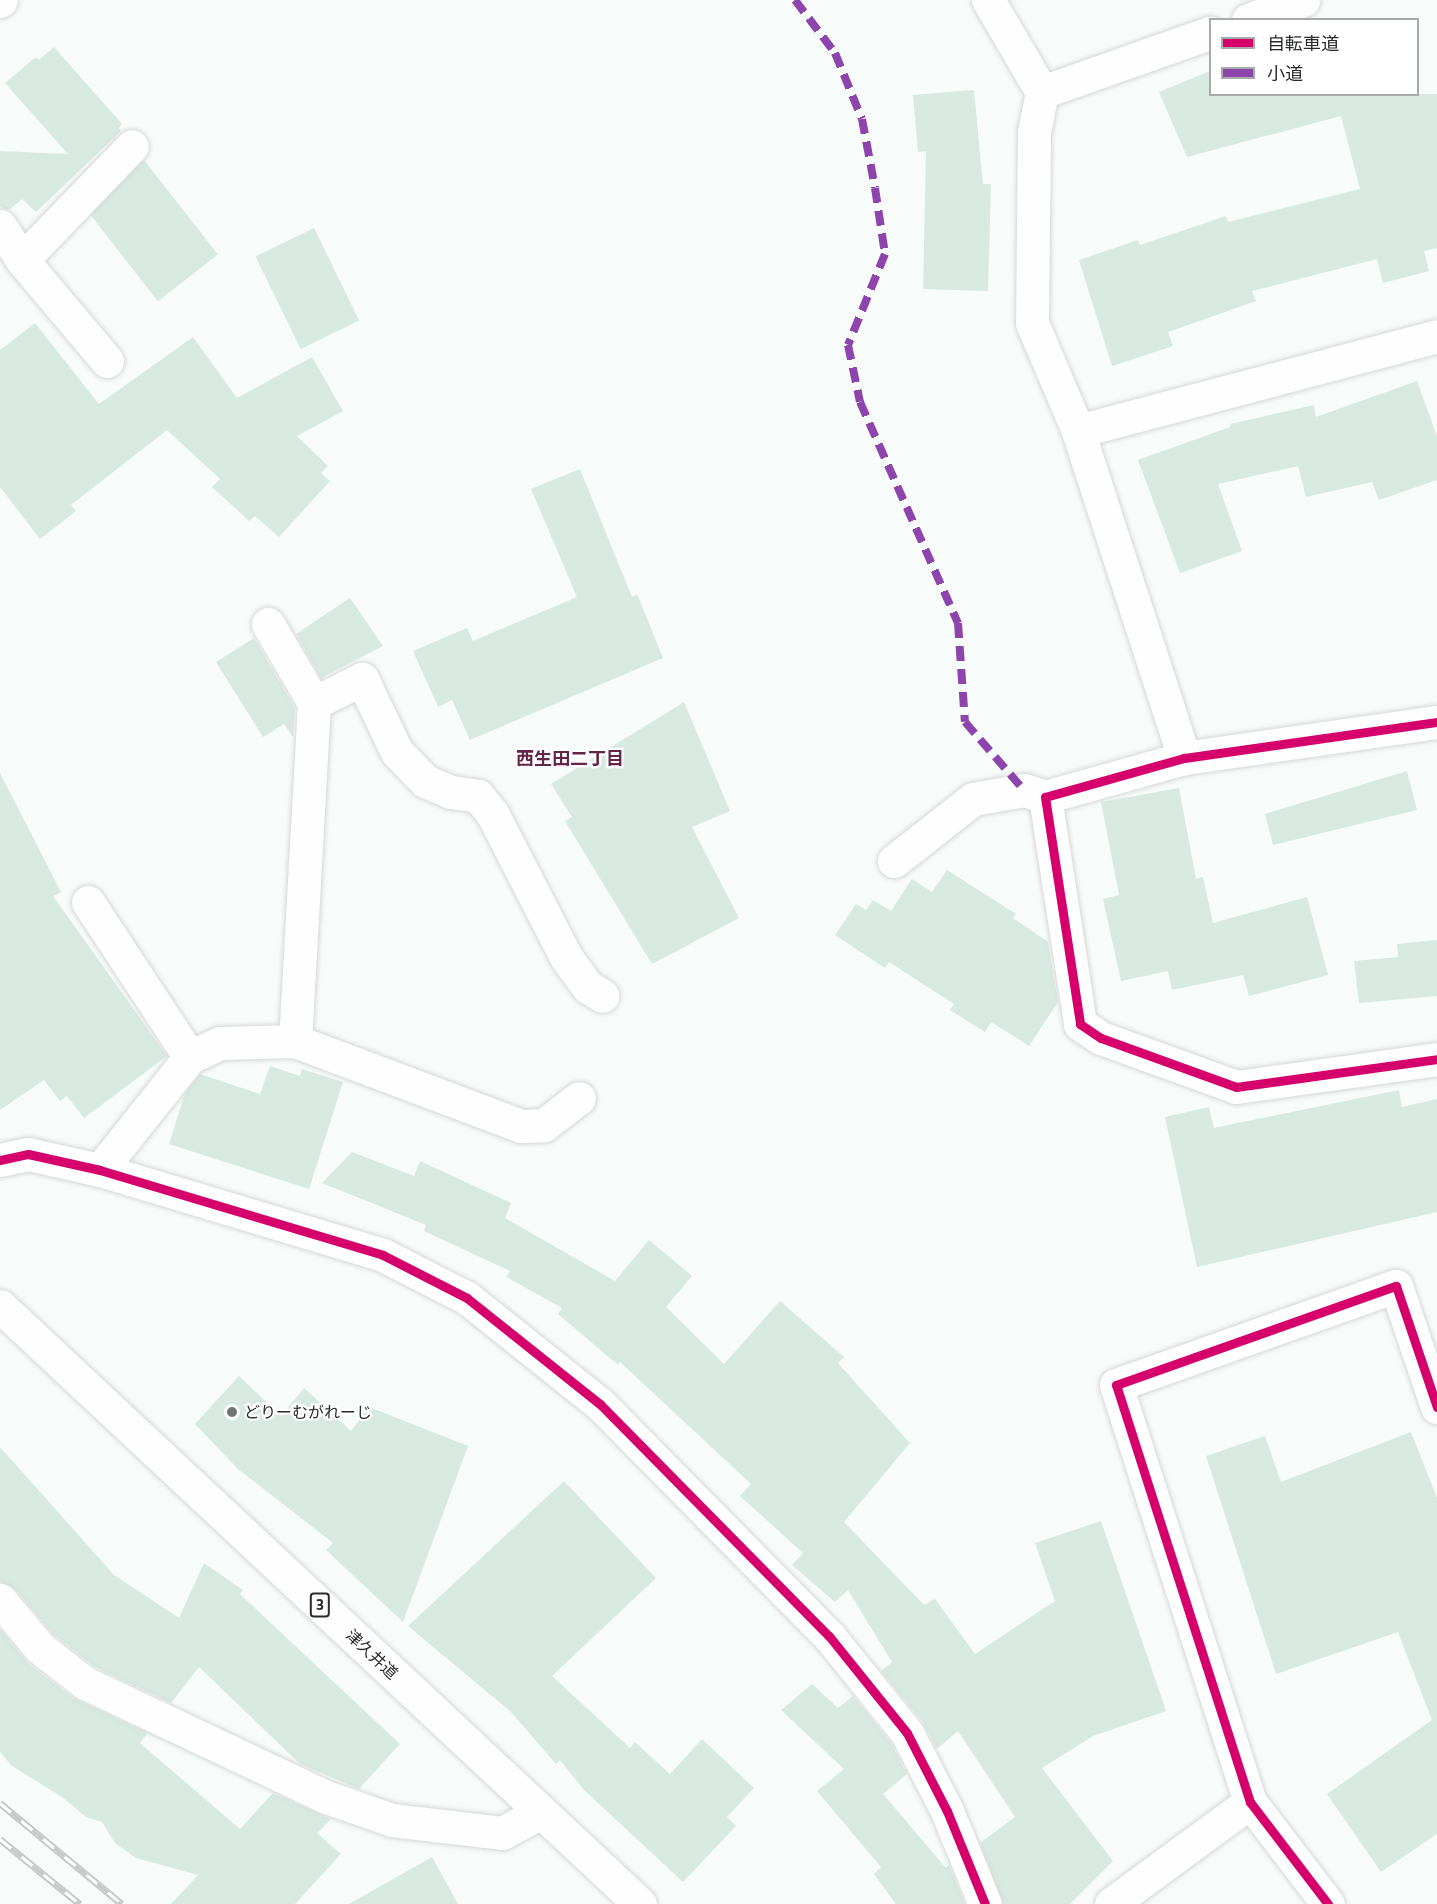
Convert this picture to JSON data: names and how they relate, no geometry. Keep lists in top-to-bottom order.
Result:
{
  "streets": {
    "street": ["3", "津久井道"]
  },
  "districts": ["西生田二丁目"],
  "places": ["どりーむがれーじ"],
  "legend": ["自転車道", "小道"]
}
